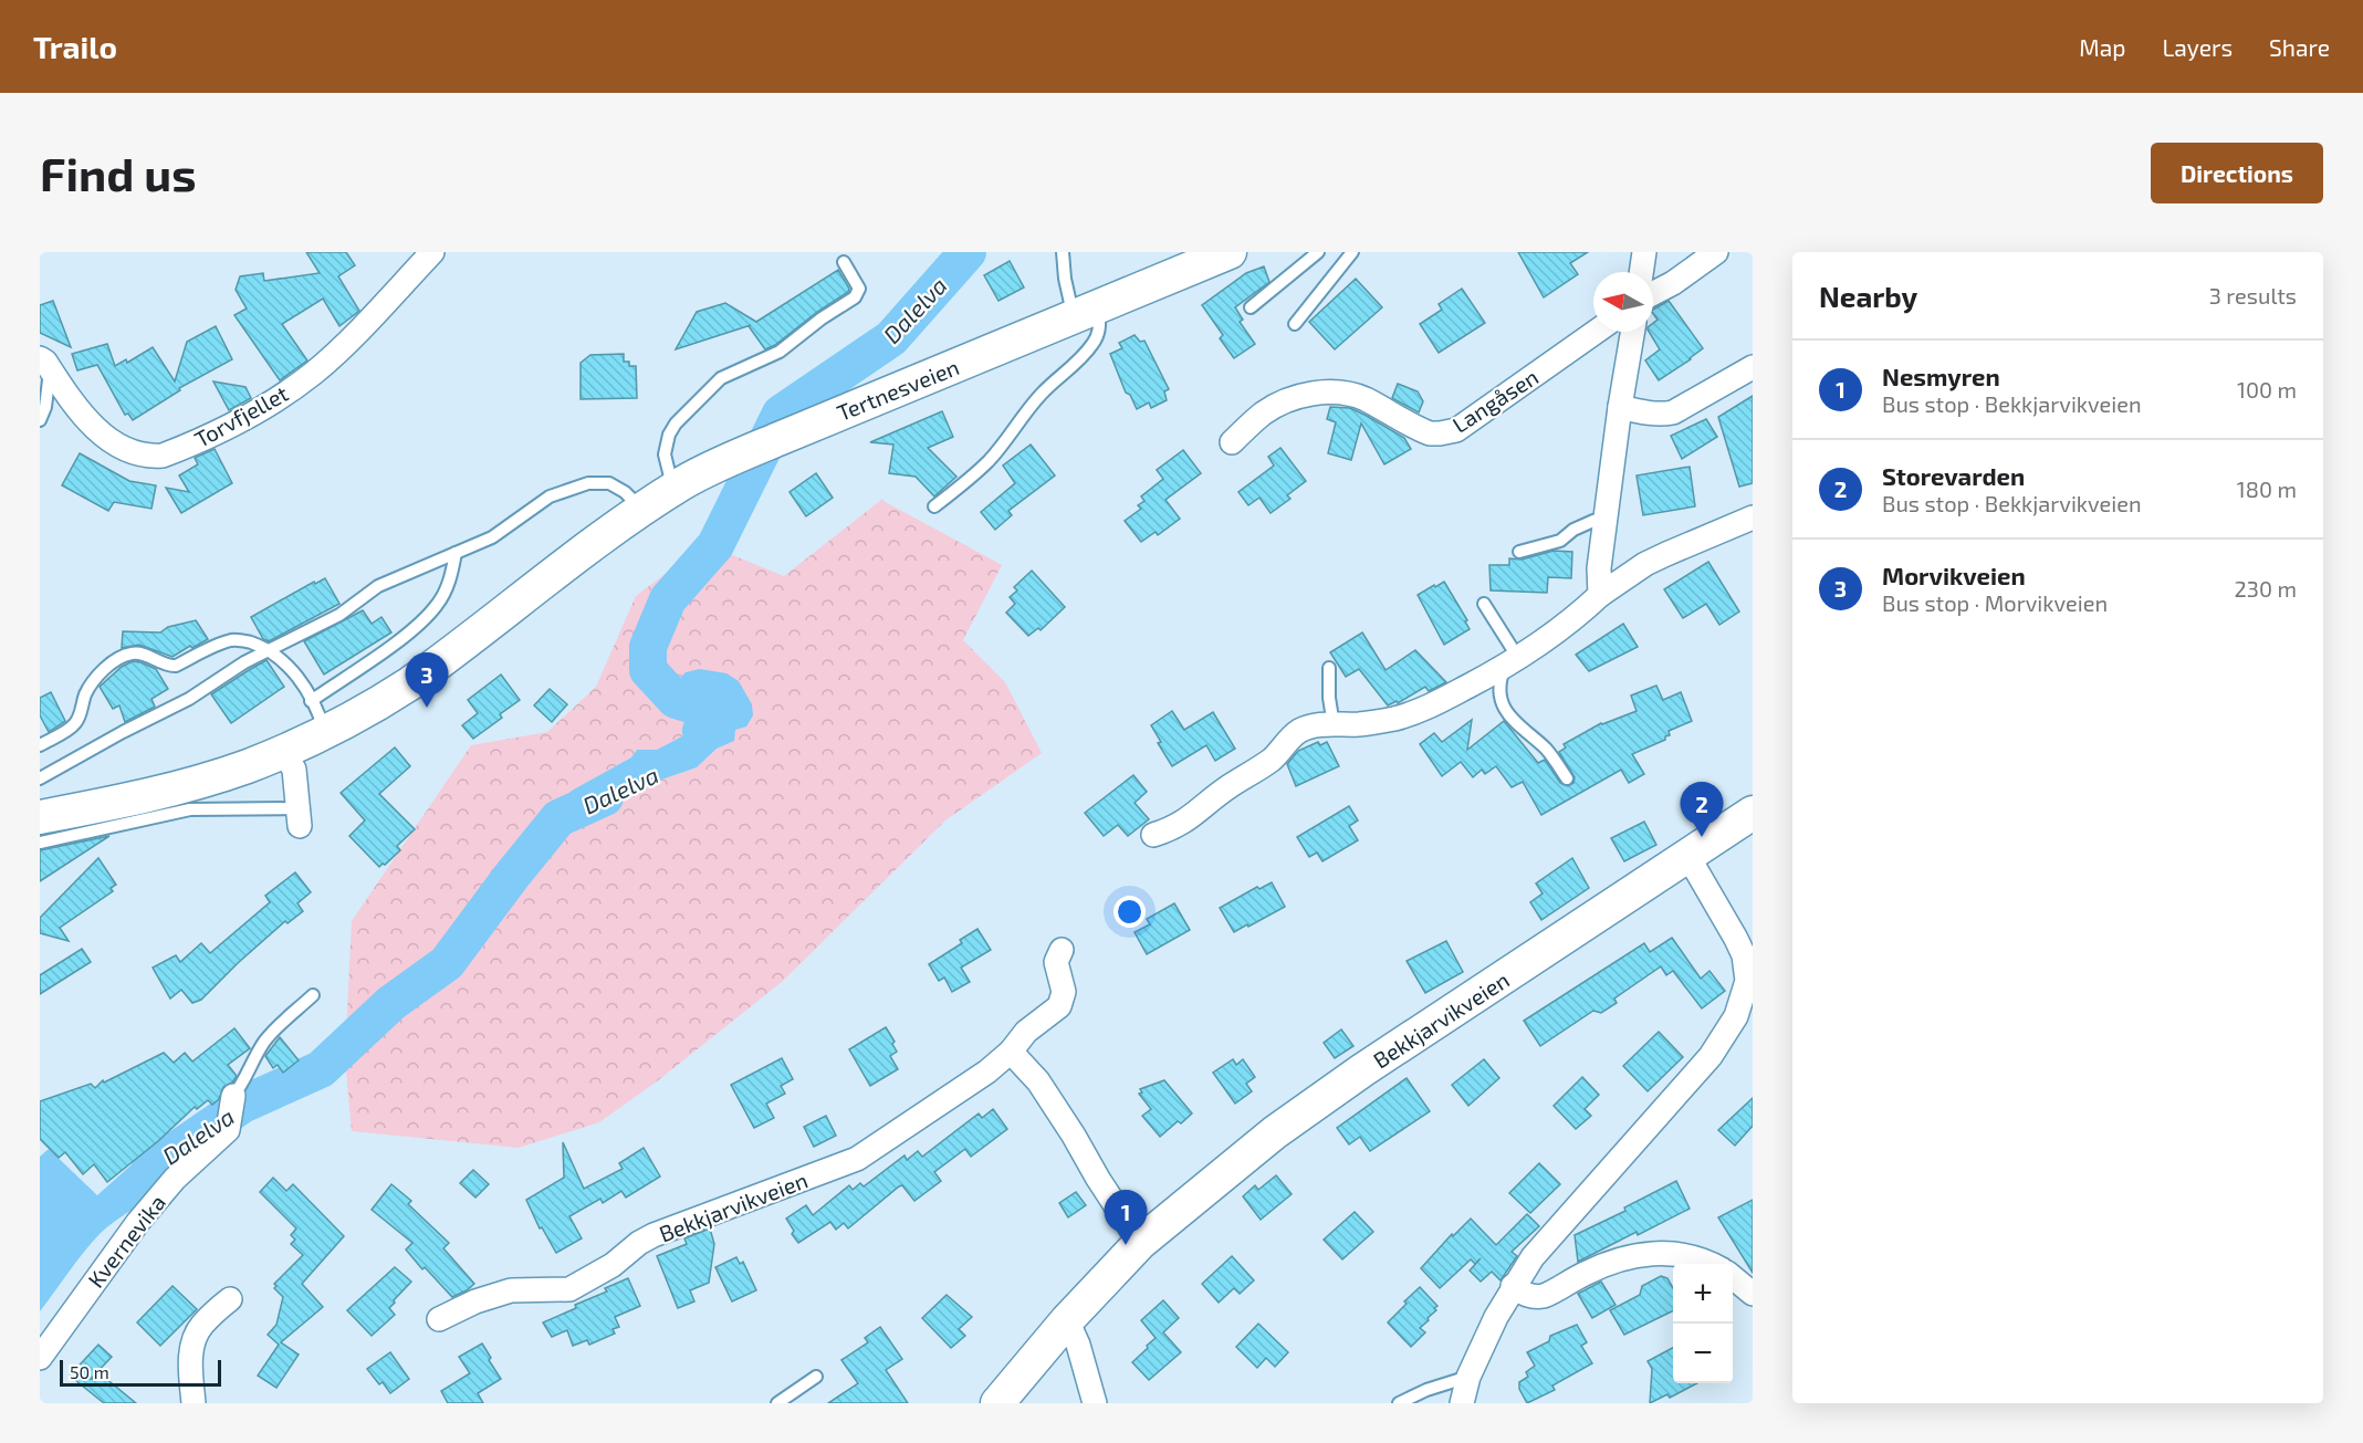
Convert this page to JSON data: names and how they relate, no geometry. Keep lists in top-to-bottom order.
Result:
{
  "streets": {
    "main road": ["Tertnesveien", "Bekkjarvikveien"],
    "street": ["Langåsen", "Torvfjellet", "Kvernevika"]
  },
  "water": ["Dalelva"],
  "scale_bar": "50 m",
  "north": "left",
  "page": {
    "header": "Trailo",
    "nav": ["Map", "Layers", "Share"],
    "buttons": "Directions",
    "title": "Find us",
    "heading": ["Nearby", "3 results"],
    "list": [
      {
        "mark": "1",
        "name": "Nesmyren",
        "note": "Bus stop · Bekkjarvikveien",
        "value": "100 m"
      },
      {
        "mark": "2",
        "name": "Storevarden",
        "note": "Bus stop · Bekkjarvikveien",
        "value": "180 m"
      },
      {
        "mark": "3",
        "name": "Morvikveien",
        "note": "Bus stop · Morvikveien",
        "value": "230 m"
      }
    ],
    "pins": ["3", "2", "1"],
    "map_buttons": ["+", "−"],
    "scale": "50 m"
  }
}
